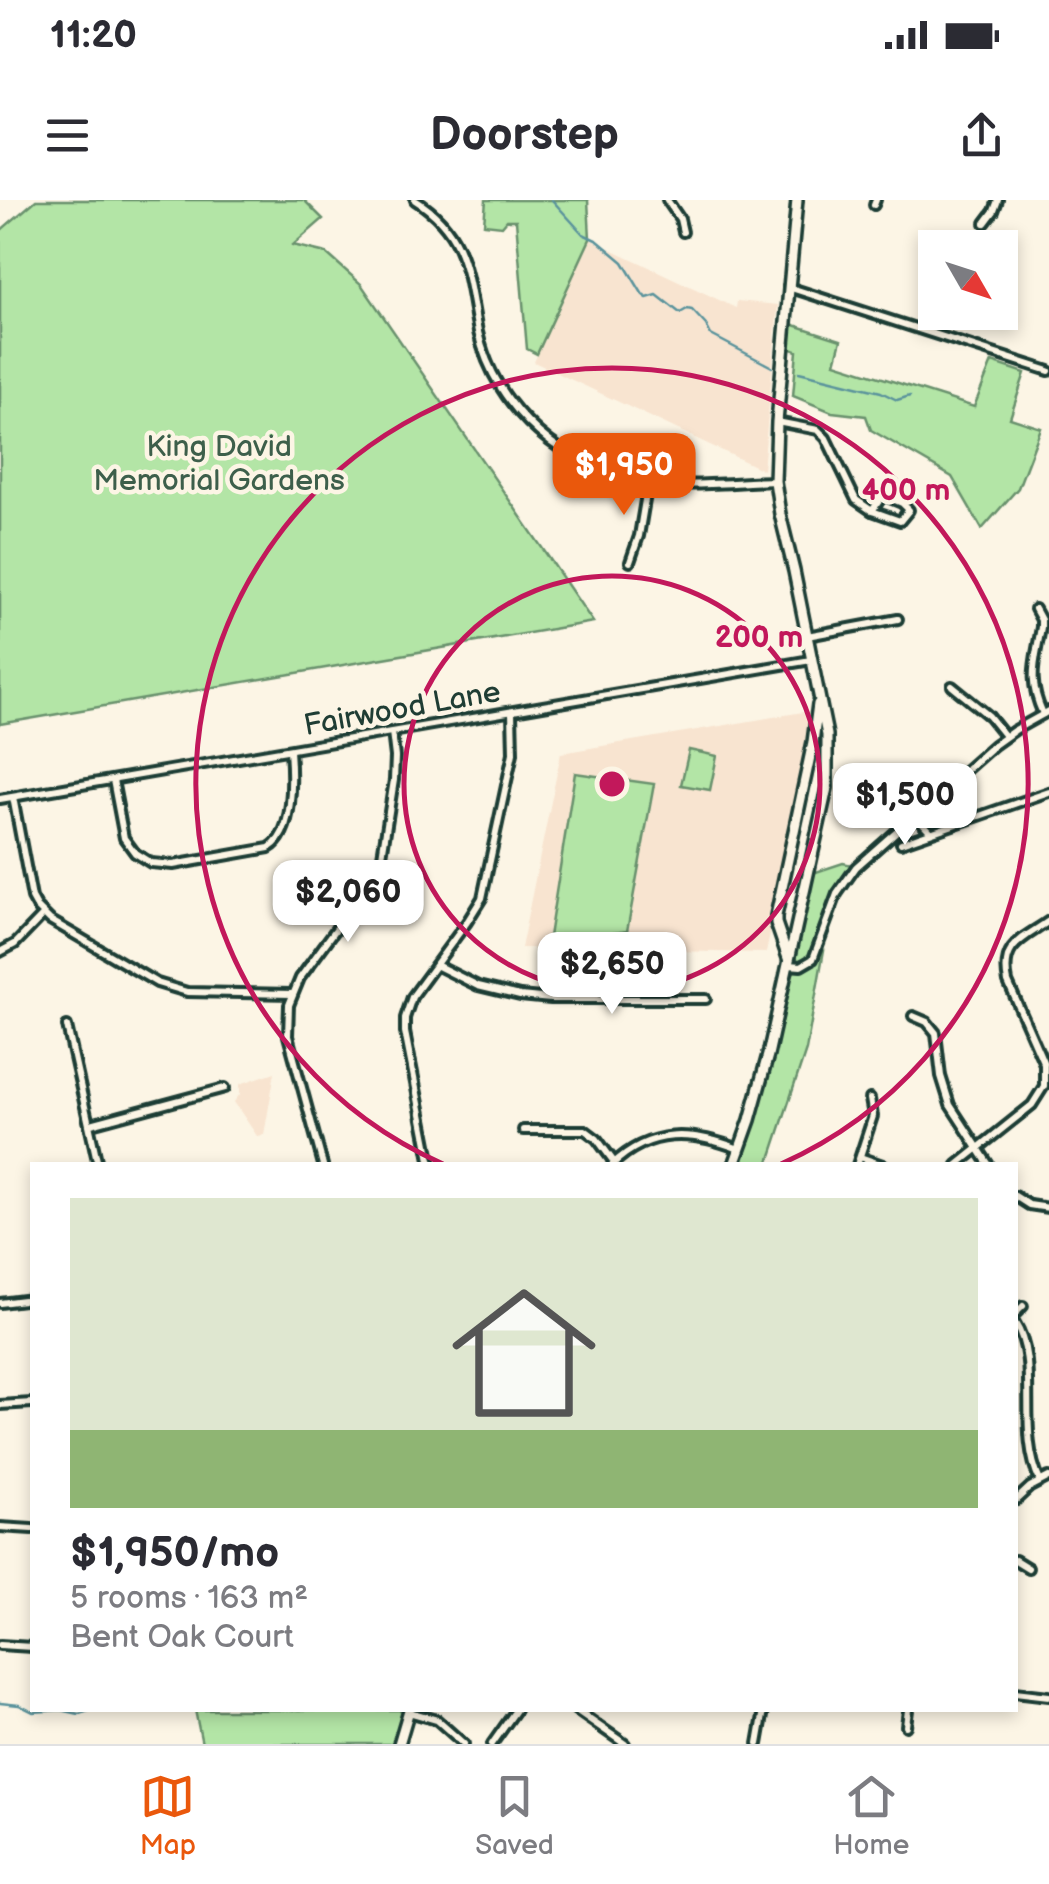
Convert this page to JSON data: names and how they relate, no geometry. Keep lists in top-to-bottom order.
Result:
{
  "streets": {
    "street": ["Fairwood Lane"]
  },
  "parks": ["King David Memorial Gardens"],
  "north": "bottom right",
  "page": {
    "status": "11:20",
    "header": "Doorstep",
    "price": [
      "$1,950",
      "$1,500",
      "$2,060",
      "$2,650"
    ],
    "list": [
      {
        "name": "$1,950/mo",
        "note": "5 rooms · 163 m² · Bent Oak Court"
      }
    ],
    "tabs": ["Map", "Saved", "Home"]
  },
  "rings": ["400 m", "200 m"]
}
